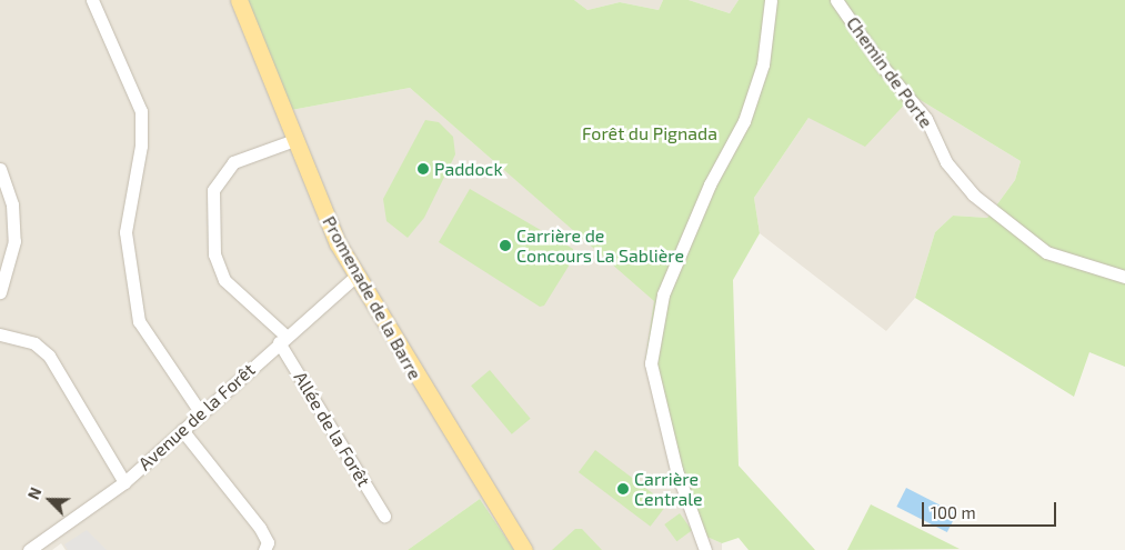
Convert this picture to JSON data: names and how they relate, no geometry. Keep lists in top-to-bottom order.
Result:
{
  "streets": {
    "main road": ["Promenade de la Barre"],
    "street": ["Chemin de Porte", "Avenue de la Forêt", "Allée de la Forêt"]
  },
  "crossings": [
    ["Promenade de la Barre", "Avenue de la Forêt"],
    ["Promenade de la Barre", "Allée de la Forêt"],
    ["Avenue de la Forêt", "Allée de la Forêt"]
  ],
  "parks": ["Forêt du Pignada"],
  "places": ["Paddock", "Carrière de Concours La Sablière", "Carrière Centrale"],
  "scale_bar": "100 m",
  "north": "top left"
}
